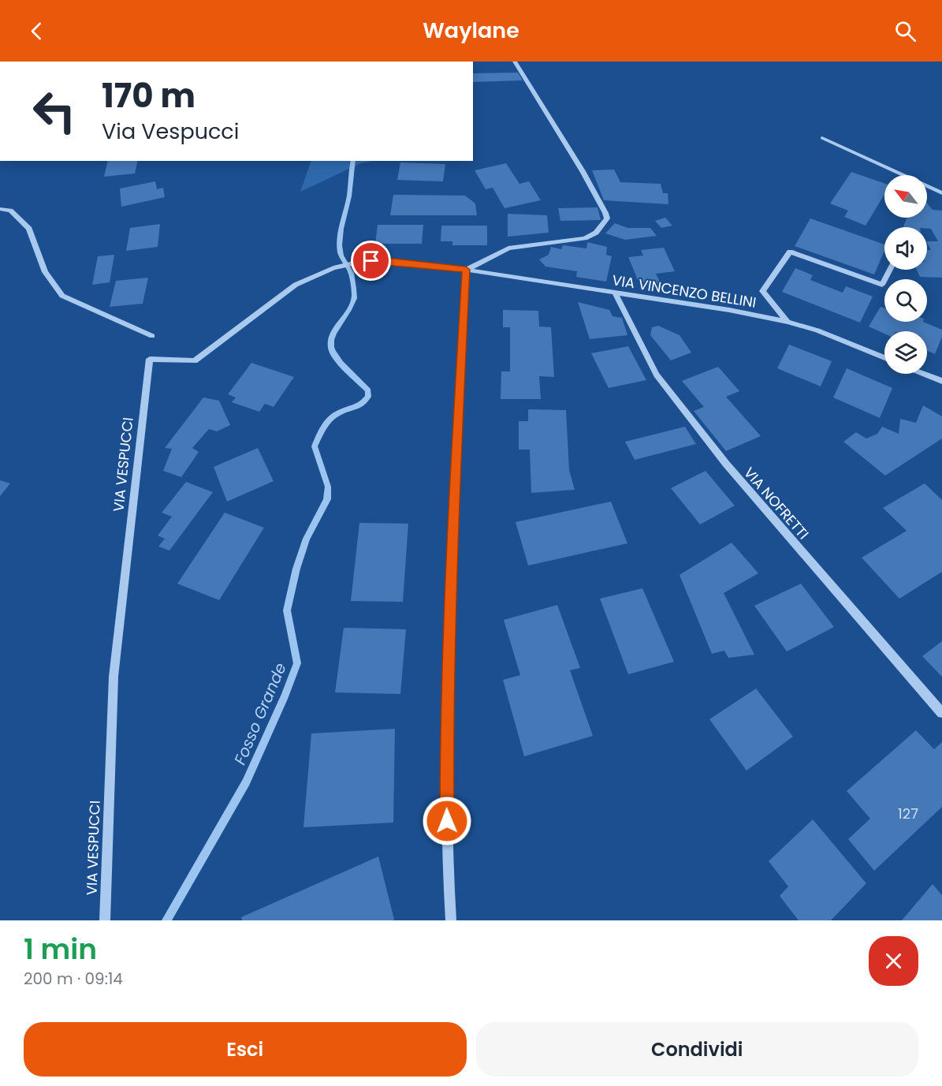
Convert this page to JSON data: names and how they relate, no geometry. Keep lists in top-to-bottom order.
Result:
{
  "streets": {
    "street": ["VIA VINCENZO BELLINI", "VIA VESPUCCI", "VIA NOFRETTI"]
  },
  "crossings": [
    ["VIA VINCENZO BELLINI", "VIA VESPUCCI"],
    ["VIA VINCENZO BELLINI", "VIA NOFRETTI"]
  ],
  "water": ["Fosso Grande"],
  "house_numbers": ["127"],
  "north": "top left",
  "page": {
    "header": "Waylane",
    "turn": ["170 m", "Via Vespucci"],
    "heading": ["1 min", "200 m · 09:14"],
    "buttons": ["Esci", "Condividi"]
  }
}
